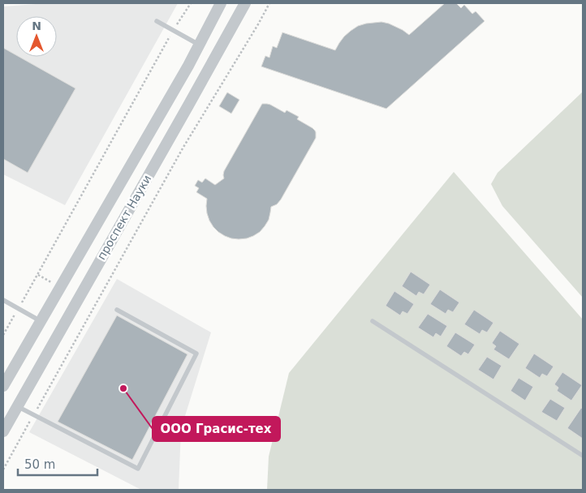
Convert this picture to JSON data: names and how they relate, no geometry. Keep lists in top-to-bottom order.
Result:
{
  "streets": {
    "street": ["проспект Науки"]
  },
  "places": ["ООО Грасис-тех"],
  "scale_bar": "50 m",
  "north": "top"
}
